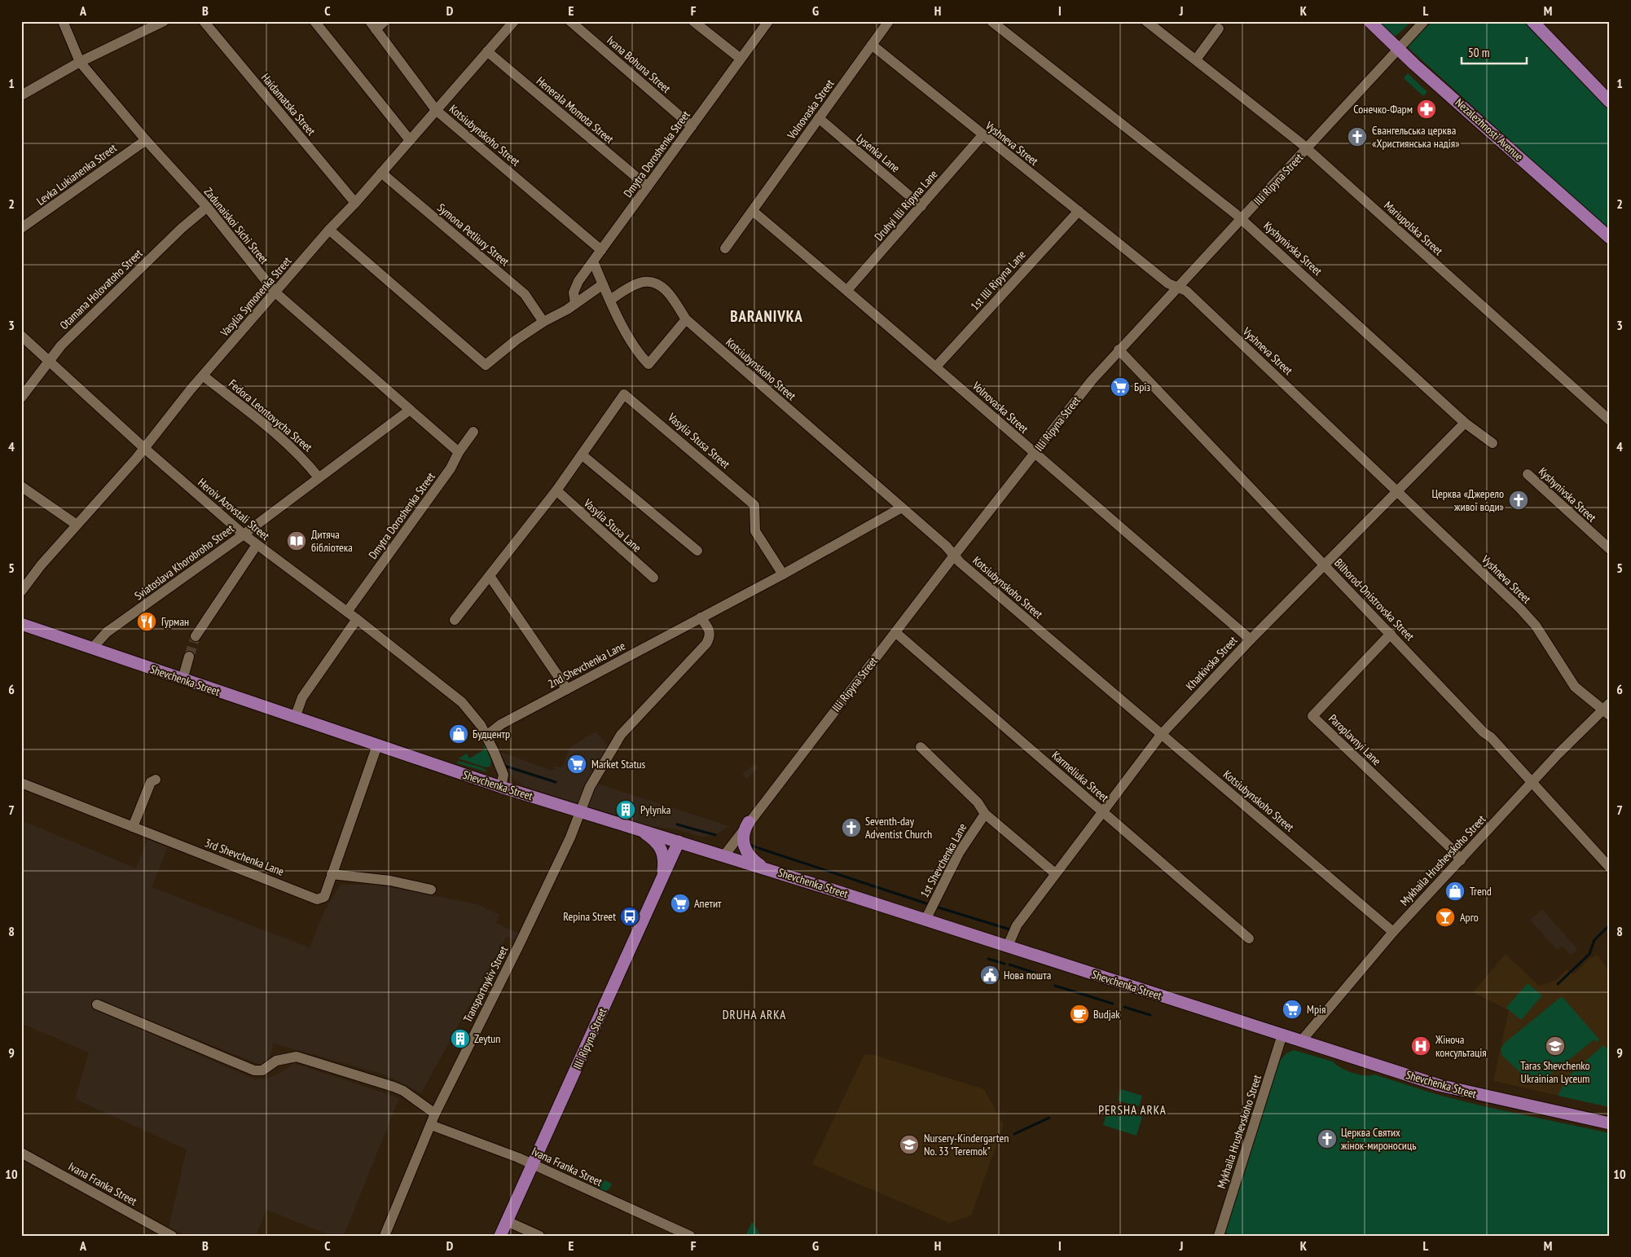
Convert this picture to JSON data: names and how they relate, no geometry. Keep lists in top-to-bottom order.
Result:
{
  "streets": {
    "main road": ["Nezalezhnosti Avenue", "Illi Ripyna Street", "Shevchenka Street"],
    "street": [
      "Ivana Bohuna Street",
      "Haidamatska Street",
      "Volnovaska Street",
      "Henerala Momota Street",
      "Kotsiubynskoho Street",
      "Vyshneva Street",
      "Lysenka Lane",
      "Dmytra Doroshenka Street",
      "Levka Lukianenka Street",
      "Druhyi Illi Ripyna Lane",
      "Zadunaiskoi Sichi Street",
      "Mariupolska Street",
      "Symona Petliury Street",
      "Kyshynivska Street",
      "1st Illi Ripyna Lane",
      "Otamana Holovatoho Street",
      "Vasylia Symonenka Street",
      "Fedora Leontovycha Street",
      "Vasylia Stusa Street",
      "Heroiv Azovstali Street",
      "Vasylia Stusa Lane",
      "Sviatoslava Khorobroho Street",
      "Bilhorod-Dnistrovska Street",
      "Kharkivska Street",
      "2nd Shevchenka Lane",
      "Paroplavnyi Lane",
      "Karmeliuka Street",
      "3rd Shevchenka Lane",
      "1st Shevchenka Lane",
      "Mykhaila Hrushevskoho Street",
      "Transportnykiv Street",
      "Ivana Franka Street"
    ]
  },
  "crossings": [
    ["Ivana Bohuna Street", "Dmytra Doroshenka Street"],
    ["Haidamatska Street", "Vasylia Symonenka Street"],
    ["Volnovaska Street", "Vyshneva Street"],
    ["Volnovaska Street", "Lysenka Lane"],
    ["Volnovaska Street", "Illi Ripyna Street"],
    ["Volnovaska Street", "Druhyi Illi Ripyna Lane"],
    ["Volnovaska Street", "1st Illi Ripyna Lane"],
    ["Volnovaska Street", "Kharkivska Street"],
    ["Henerala Momota Street", "Dmytra Doroshenka Street"],
    ["Henerala Momota Street", "Vasylia Symonenka Street"],
    ["Nezalezhnosti Avenue", "Illi Ripyna Street"],
    ["Kotsiubynskoho Street", "Dmytra Doroshenka Street"],
    ["Kotsiubynskoho Street", "Illi Ripyna Street"],
    ["Kotsiubynskoho Street", "Vasylia Symonenka Street"],
    ["Kotsiubynskoho Street", "Kharkivska Street"],
    ["Kotsiubynskoho Street", "2nd Shevchenka Lane"],
    ["Kotsiubynskoho Street", "Mykhaila Hrushevskoho Street"],
    ["Vyshneva Street", "Illi Ripyna Street"],
    ["Vyshneva Street", "Druhyi Illi Ripyna Lane"],
    ["Vyshneva Street", "1st Illi Ripyna Lane"],
    ["Vyshneva Street", "Kharkivska Street"],
    ["Vyshneva Street", "Mykhaila Hrushevskoho Street"],
    ["Lysenka Lane", "Druhyi Illi Ripyna Lane"],
    ["Dmytra Doroshenka Street", "Zadunaiskoi Sichi Street"],
    ["Dmytra Doroshenka Street", "Heroiv Azovstali Street"],
    ["Levka Lukianenka Street", "Zadunaiskoi Sichi Street"],
    ["Illi Ripyna Street", "Mariupolska Street"],
    ["Illi Ripyna Street", "Kyshynivska Street"],
    ["Illi Ripyna Street", "Bilhorod-Dnistrovska Street"],
    ["Illi Ripyna Street", "Shevchenka Street"],
    ["Illi Ripyna Street", "Karmeliuka Street"],
    ["Illi Ripyna Street", "Ivana Franka Street"],
    ["Zadunaiskoi Sichi Street", "Otamana Holovatoho Street"],
    ["Zadunaiskoi Sichi Street", "Vasylia Symonenka Street"],
    ["Zadunaiskoi Sichi Street", "Sviatoslava Khorobroho Street"],
    ["Symona Petliury Street", "Vasylia Symonenka Street"],
    ["Kyshynivska Street", "Kharkivska Street"],
    ["Otamana Holovatoho Street", "Heroiv Azovstali Street"],
    ["Vasylia Symonenka Street", "Fedora Leontovycha Street"],
    ["Vasylia Symonenka Street", "Heroiv Azovstali Street"],
    ["Fedora Leontovycha Street", "Sviatoslava Khorobroho Street"],
    ["Vasylia Stusa Street", "Vasylia Stusa Lane"],
    ["Vasylia Stusa Street", "2nd Shevchenka Lane"],
    ["Heroiv Azovstali Street", "Sviatoslava Khorobroho Street"],
    ["Heroiv Azovstali Street", "2nd Shevchenka Lane"],
    ["Heroiv Azovstali Street", "Shevchenka Street"],
    ["Sviatoslava Khorobroho Street", "Shevchenka Street"],
    ["Bilhorod-Dnistrovska Street", "Kharkivska Street"],
    ["Bilhorod-Dnistrovska Street", "Paroplavnyi Lane"],
    ["Bilhorod-Dnistrovska Street", "Mykhaila Hrushevskoho Street"],
    ["Kharkivska Street", "Shevchenka Street"],
    ["Kharkivska Street", "Karmeliuka Street"],
    ["Shevchenka Street", "3rd Shevchenka Lane"],
    ["Shevchenka Street", "1st Shevchenka Lane"],
    ["Shevchenka Street", "Mykhaila Hrushevskoho Street"],
    ["Shevchenka Street", "Transportnykiv Street"],
    ["Paroplavnyi Lane", "Mykhaila Hrushevskoho Street"],
    ["Transportnykiv Street", "Ivana Franka Street"]
  ],
  "districts": ["BARANIVKA", "DRUHA ARKA", "PERSHA ARKA"],
  "places": {
    "pharmacy": ["Сонечко-Фарм"],
    "church": [
      "Євангельська церква «Християнська надія»",
      "Церква «Джерело живої води»",
      "Seventh-day Adventist Church",
      "Церква Святих жінок-мироносиць"
    ],
    "supermarket": [
      "Бріз",
      "Market Status",
      "Апетит",
      "Мрія"
    ],
    "library": ["Дитяча бібліотека"],
    "restaurant": ["Гурман"],
    "shop": ["Будцентр", "Trend"],
    "building": ["Pylynka", "Zeytun"],
    "bus stop": ["Repina Street"],
    "bar": ["Арго"],
    "public building": ["Нова пошта"],
    "cafe": ["Budjak"],
    "hospital": ["Жіноча консультація"],
    "school or university": ["Taras Shevchenko Ukrainian Lyceum", "Nursery-Kindergarten No. 33 \"Teremok\""]
  },
  "scale_bar": "50 m",
  "grid": {
    "columns": [
      "A",
      "B",
      "C",
      "D",
      "E",
      "F",
      "G",
      "H",
      "I",
      "J",
      "K",
      "L",
      "M"
    ],
    "rows": [
      "1",
      "2",
      "3",
      "4",
      "5",
      "6",
      "7",
      "8",
      "9",
      "10"
    ]
  }
}
